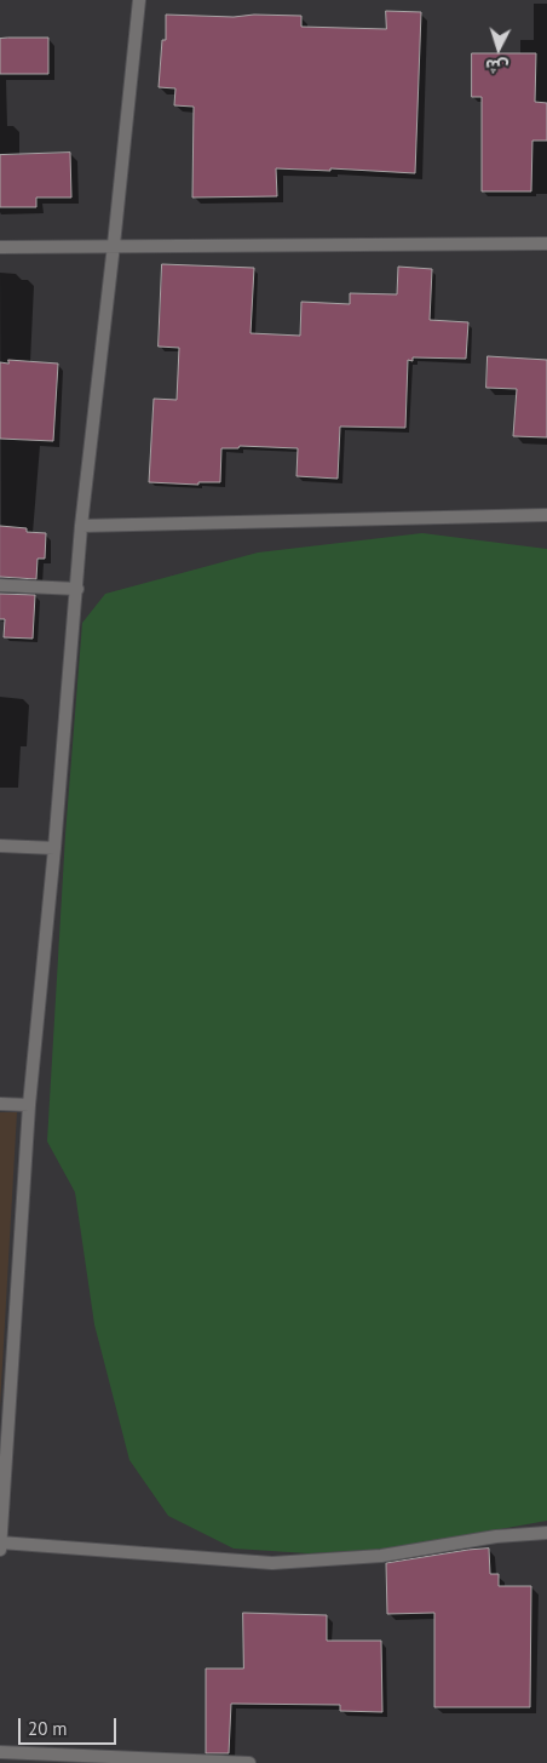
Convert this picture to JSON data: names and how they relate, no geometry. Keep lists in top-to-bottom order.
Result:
{
  "scale_bar": "20 m",
  "north": "bottom"
}
